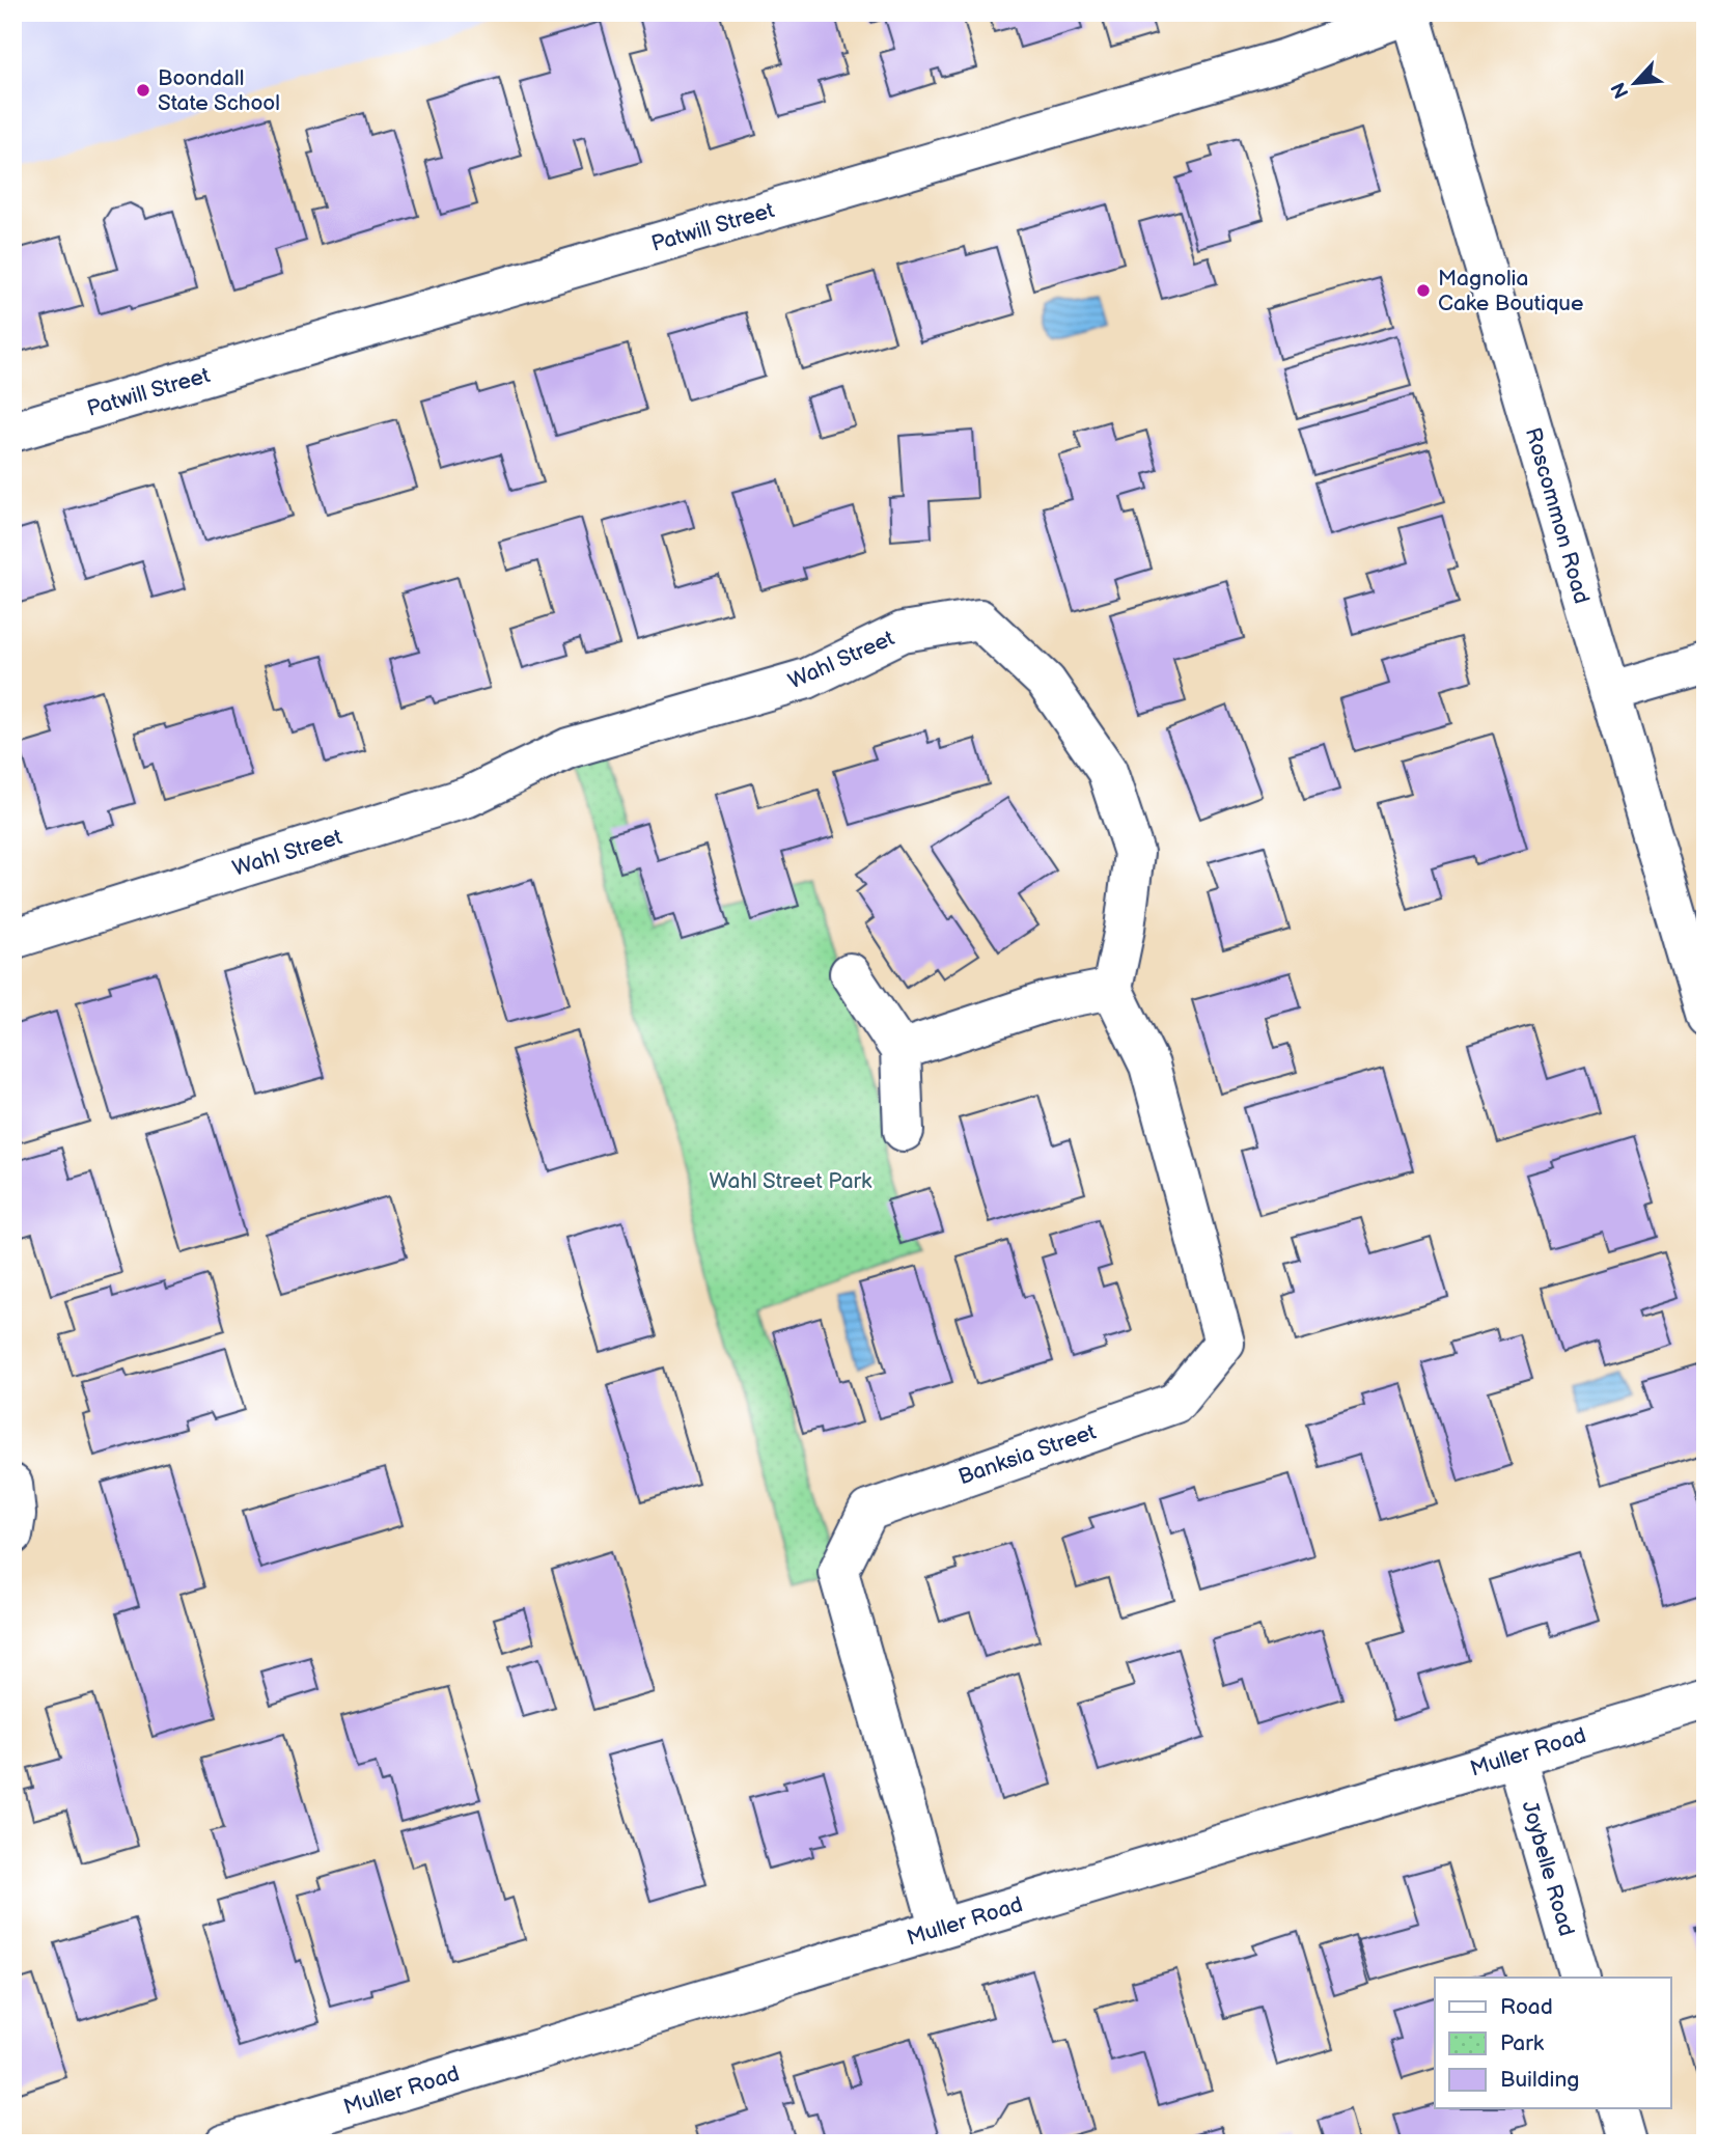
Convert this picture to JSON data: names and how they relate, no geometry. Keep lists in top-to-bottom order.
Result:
{
  "streets": {
    "street": [
      "Patwill Street",
      "Roscommon Road",
      "Wahl Street",
      "Banksia Street",
      "Muller Road",
      "Joybelle Road"
    ]
  },
  "crossings": [
    ["Patwill Street", "Roscommon Road"],
    ["Wahl Street", "Banksia Street"],
    ["Banksia Street", "Muller Road"],
    ["Muller Road", "Joybelle Road"]
  ],
  "parks": ["Wahl Street Park"],
  "places": ["Boondall State School", "Magnolia Cake Boutique"],
  "legend": ["Road", "Park", "Building"],
  "north": "bottom left"
}
